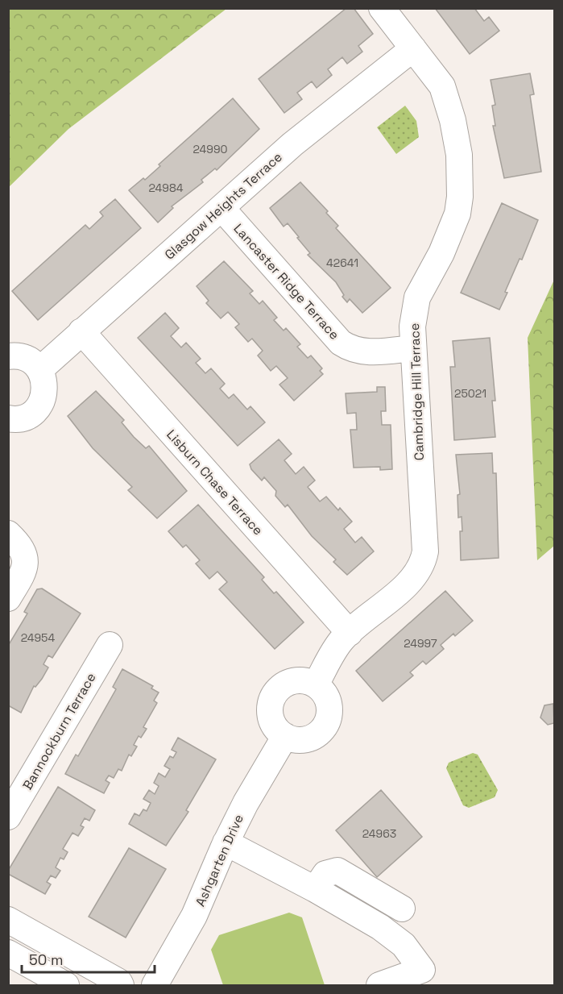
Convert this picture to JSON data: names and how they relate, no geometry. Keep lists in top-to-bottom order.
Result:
{
  "streets": {
    "street": [
      "Glasgow Heights Terrace",
      "Lancaster Ridge Terrace",
      "Cambridge Hill Terrace",
      "Lisburn Chase Terrace",
      "Bannockburn Terrace",
      "Ashgarten Drive"
    ]
  },
  "crossings": [
    ["Glasgow Heights Terrace", "Lancaster Ridge Terrace"],
    ["Glasgow Heights Terrace", "Cambridge Hill Terrace"],
    ["Glasgow Heights Terrace", "Lisburn Chase Terrace"],
    ["Lancaster Ridge Terrace", "Cambridge Hill Terrace"],
    ["Cambridge Hill Terrace", "Lisburn Chase Terrace"],
    ["Cambridge Hill Terrace", "Ashgarten Drive"]
  ],
  "house_numbers": [
    "24990",
    "24984",
    "42641",
    "25021",
    "24954",
    "24997",
    "24963"
  ],
  "scale_bar": "50 m"
}
